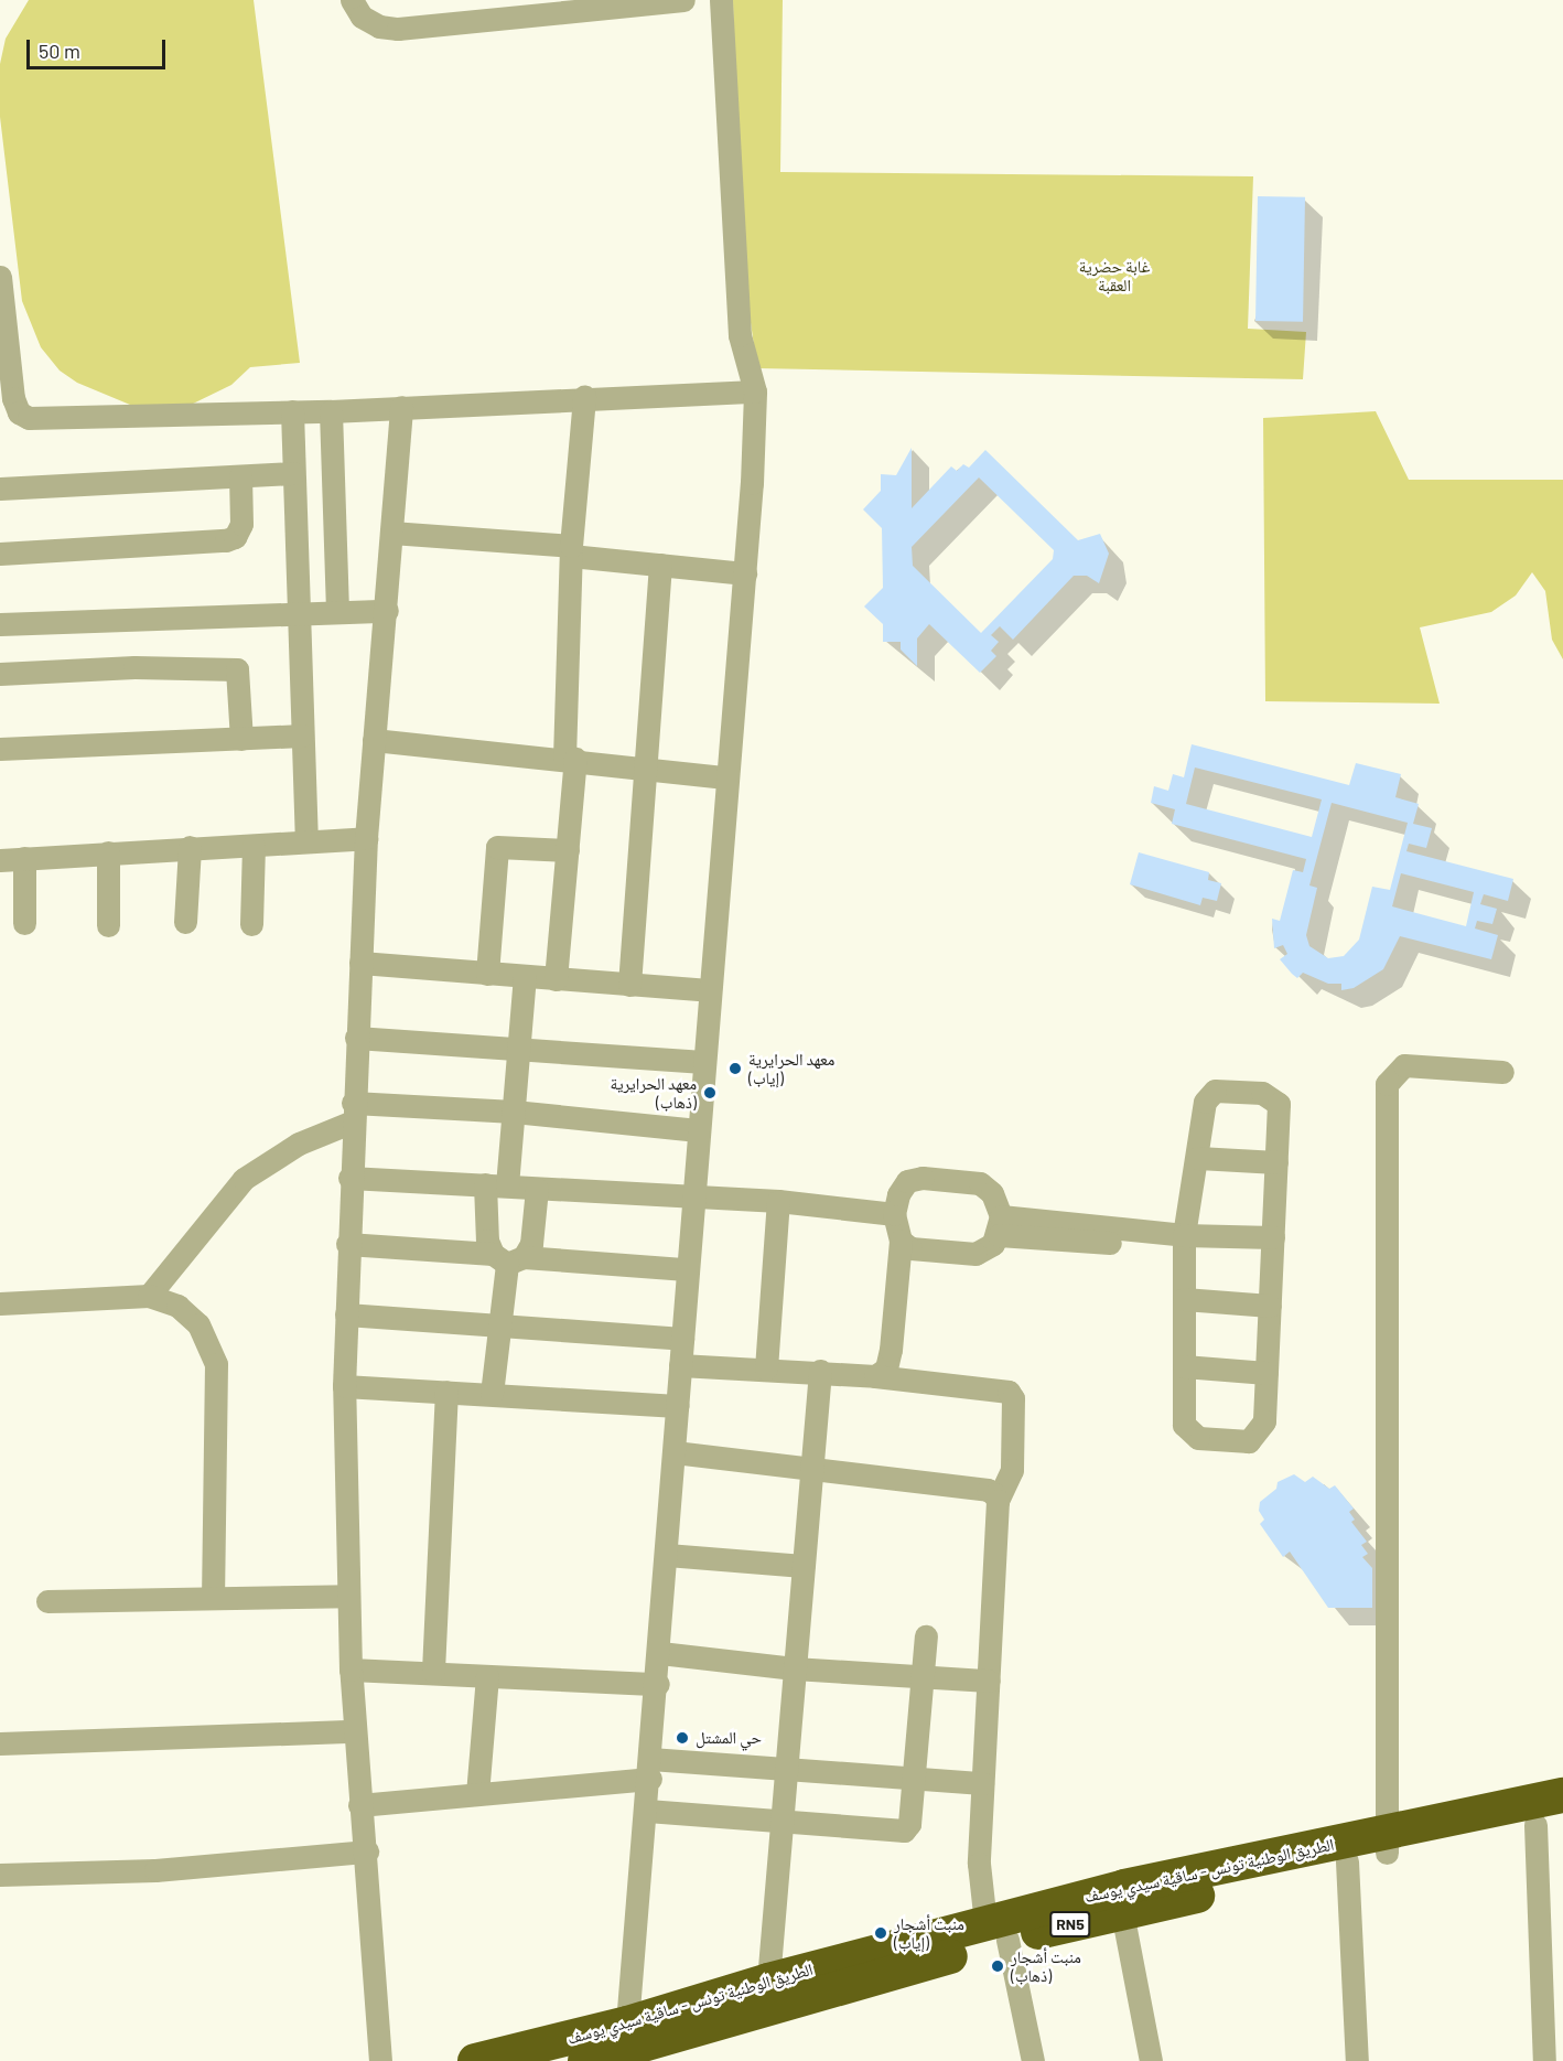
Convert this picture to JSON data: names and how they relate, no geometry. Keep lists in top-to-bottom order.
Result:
{
  "streets": {
    "highway": ["الطريق الوطنية تونس - ساقية سيدي يوسف", "RN5"]
  },
  "parks": ["غابة حضرية العقبة"],
  "places": [
    "معهد الحرايرية (إياب)",
    "معهد الحرايرية (ذهاب)",
    "حي المشتل",
    "منبت أشجار (إياب)",
    "منبت أشجار (ذهاب)"
  ],
  "scale_bar": "50 m"
}
